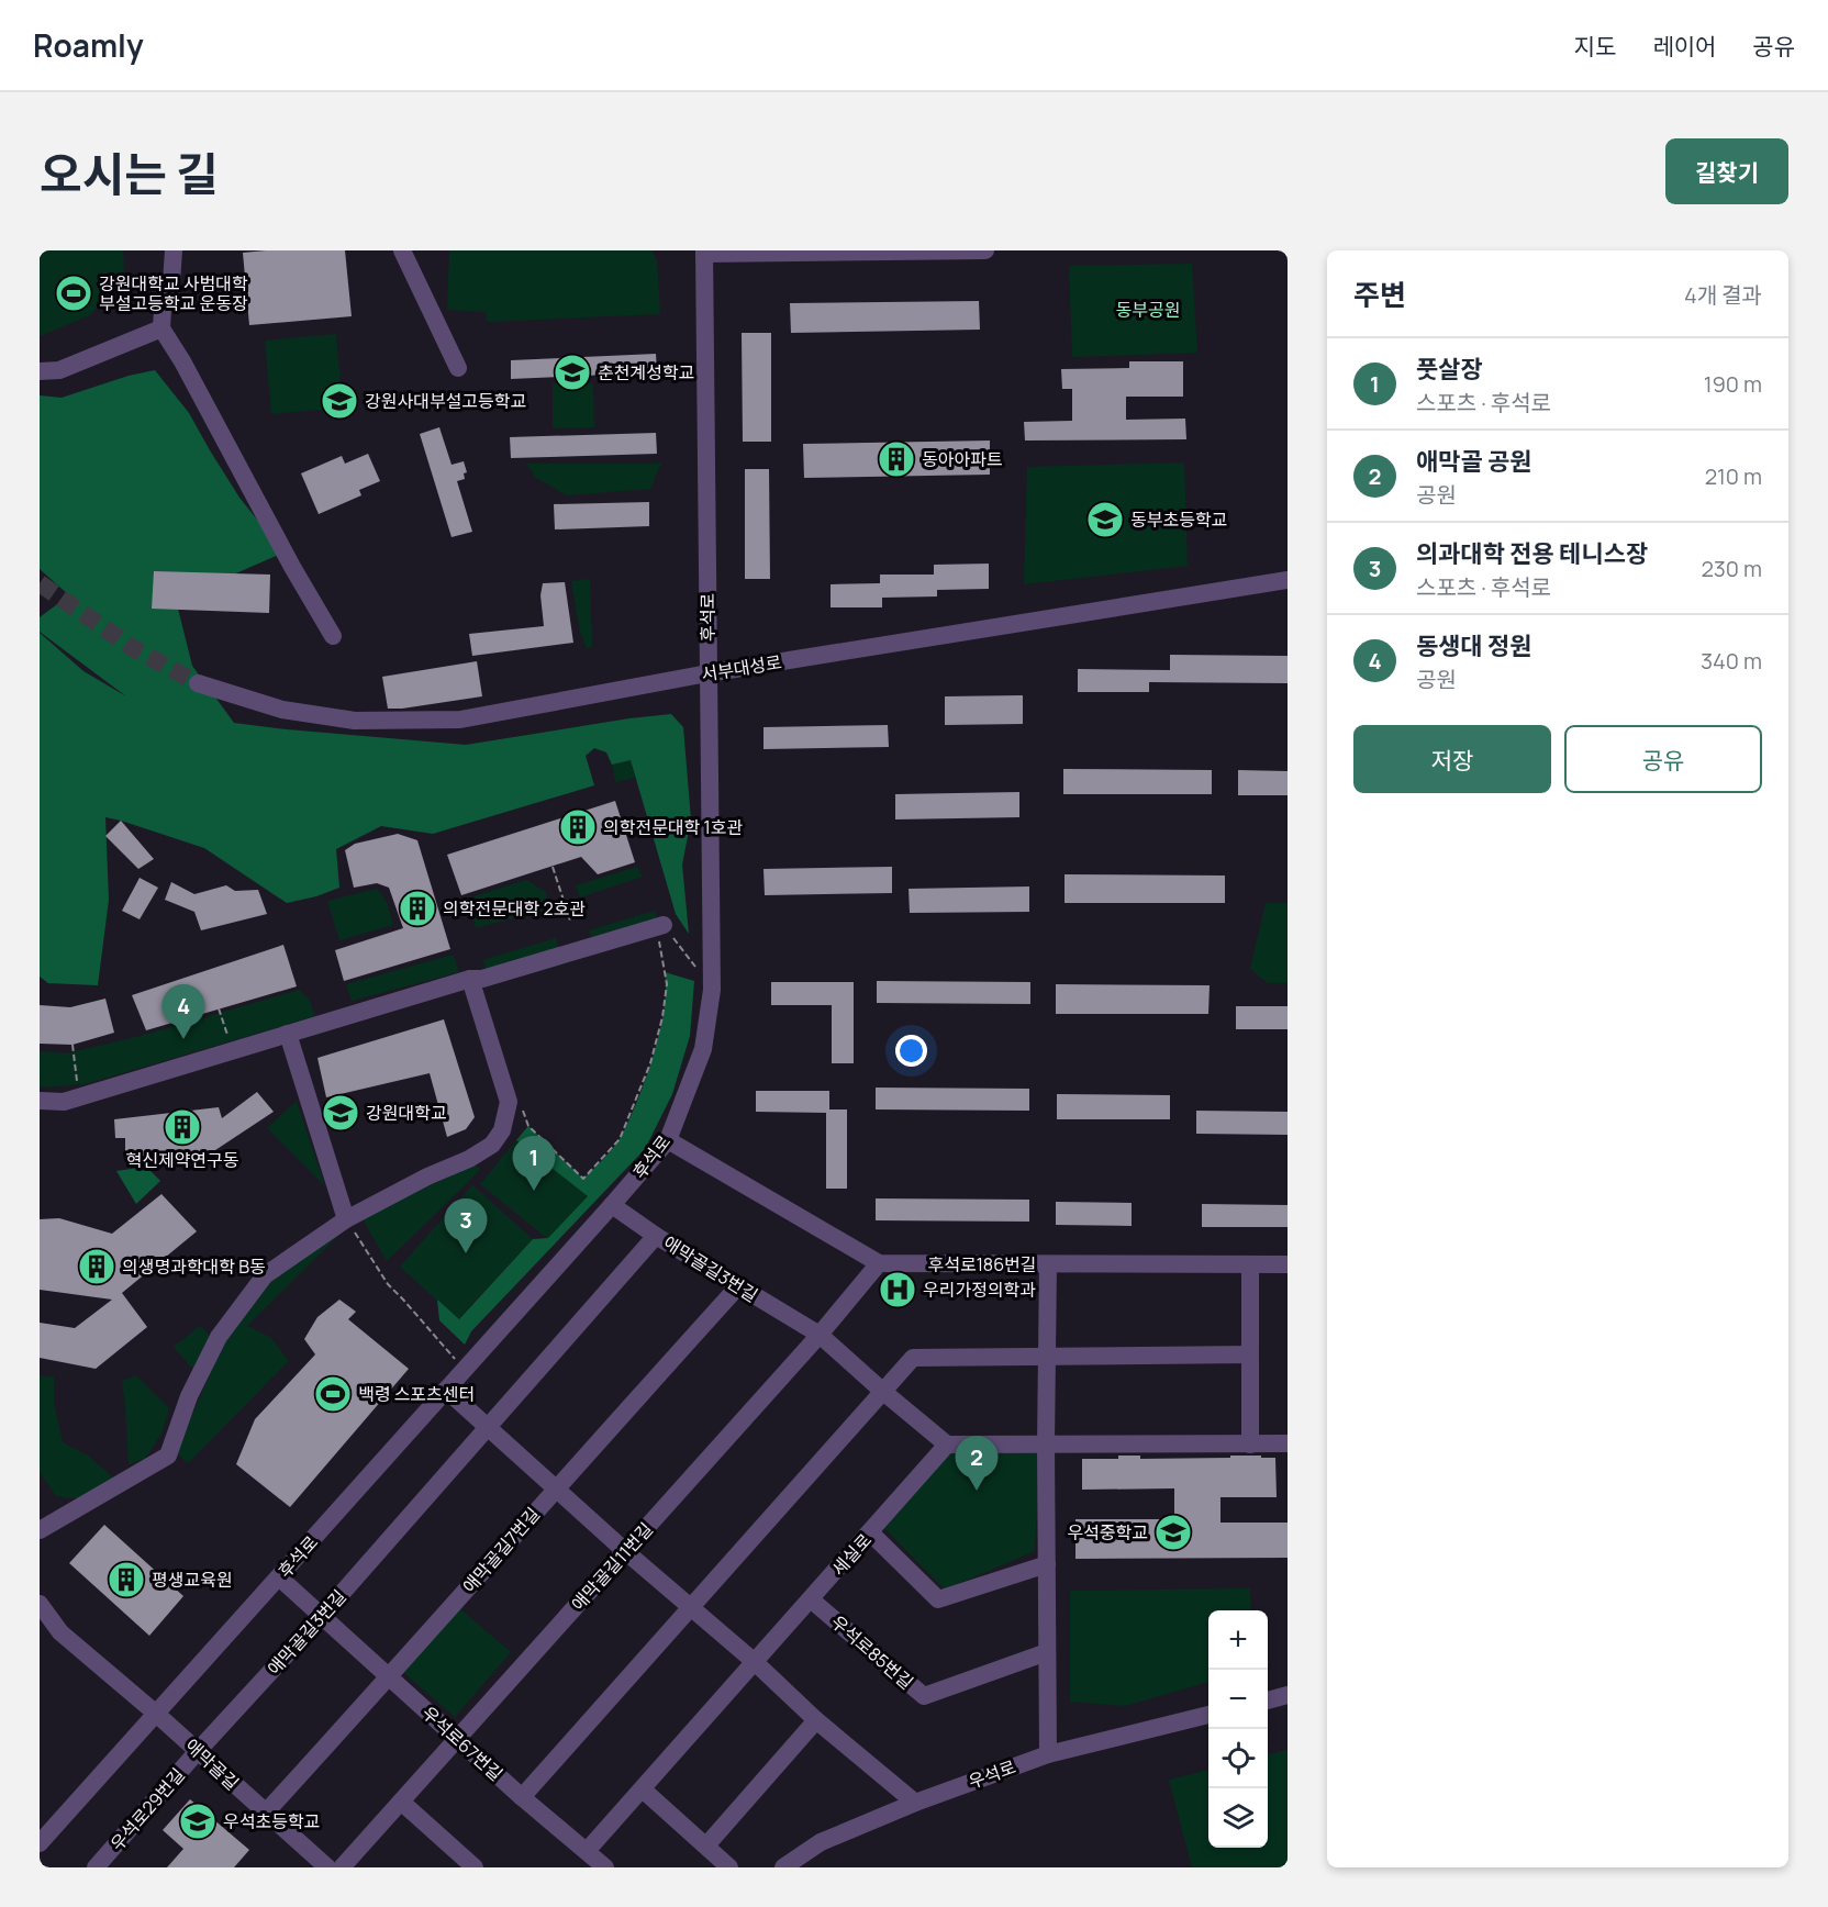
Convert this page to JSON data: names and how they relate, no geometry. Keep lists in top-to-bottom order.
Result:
{
  "streets": {
    "street": [
      "후석로",
      "서부대성로",
      "후석로186번길",
      "애막골길3번길",
      "애막골길7번길",
      "세실로",
      "애막골길11번길",
      "우석로85번길",
      "우석로67번길",
      "애막골길",
      "우석로",
      "우석로29번길"
    ]
  },
  "crossings": [
    ["후석로", "서부대성로"],
    ["후석로", "후석로186번길"],
    ["후석로", "우석로67번길"],
    ["후석로", "애막골길"],
    ["후석로186번길", "애막골길11번길"],
    ["애막골길3번길", "애막골길7번길"],
    ["애막골길3번길", "세실로"],
    ["애막골길3번길", "애막골길11번길"],
    ["애막골길3번길", "우석로67번길"],
    ["애막골길3번길", "애막골길"],
    ["애막골길3번길", "우석로29번길"],
    ["애막골길7번길", "우석로67번길"],
    ["애막골길7번길", "애막골길"],
    ["세실로", "우석로85번길"],
    ["세실로", "우석로67번길"],
    ["애막골길11번길", "우석로67번길"],
    ["애막골길", "우석로29번길"]
  ],
  "parks": ["동부공원"],
  "places": {
    "sports": ["강원대학교 사범대학 부설고등학교 운동장", "백령 스포츠센터"],
    "school or university": [
      "춘천계성학교",
      "강원사대부설고등학교",
      "동부초등학교",
      "강원대학교",
      "우석중학교",
      "우석초등학교"
    ],
    "building": [
      "동아아파트",
      "의학전문대학 1호관",
      "의학전문대학 2호관",
      "혁신제약연구동",
      "의생명과학대학 B동",
      "평생교육원"
    ],
    "hospital": ["우리가정의학과"]
  },
  "page": {
    "header": "Roamly",
    "nav": ["지도", "레이어", "공유"],
    "title": "오시는 길",
    "buttons": [
      "길찾기",
      ["저장", "공유"]
    ],
    "heading": ["주변", "4개 결과"],
    "list": [
      {
        "mark": "1",
        "name": "풋살장",
        "note": "스포츠 · 후석로",
        "value": "190 m"
      },
      {
        "mark": "2",
        "name": "애막골 공원",
        "note": "공원",
        "value": "210 m"
      },
      {
        "mark": "3",
        "name": "의과대학 전용 테니스장",
        "note": "스포츠 · 후석로",
        "value": "230 m"
      },
      {
        "mark": "4",
        "name": "동생대 정원",
        "note": "공원",
        "value": "340 m"
      }
    ],
    "pins": [
      "4",
      "1",
      "3",
      "2"
    ],
    "map_buttons": ["+", "−"]
  }
}
